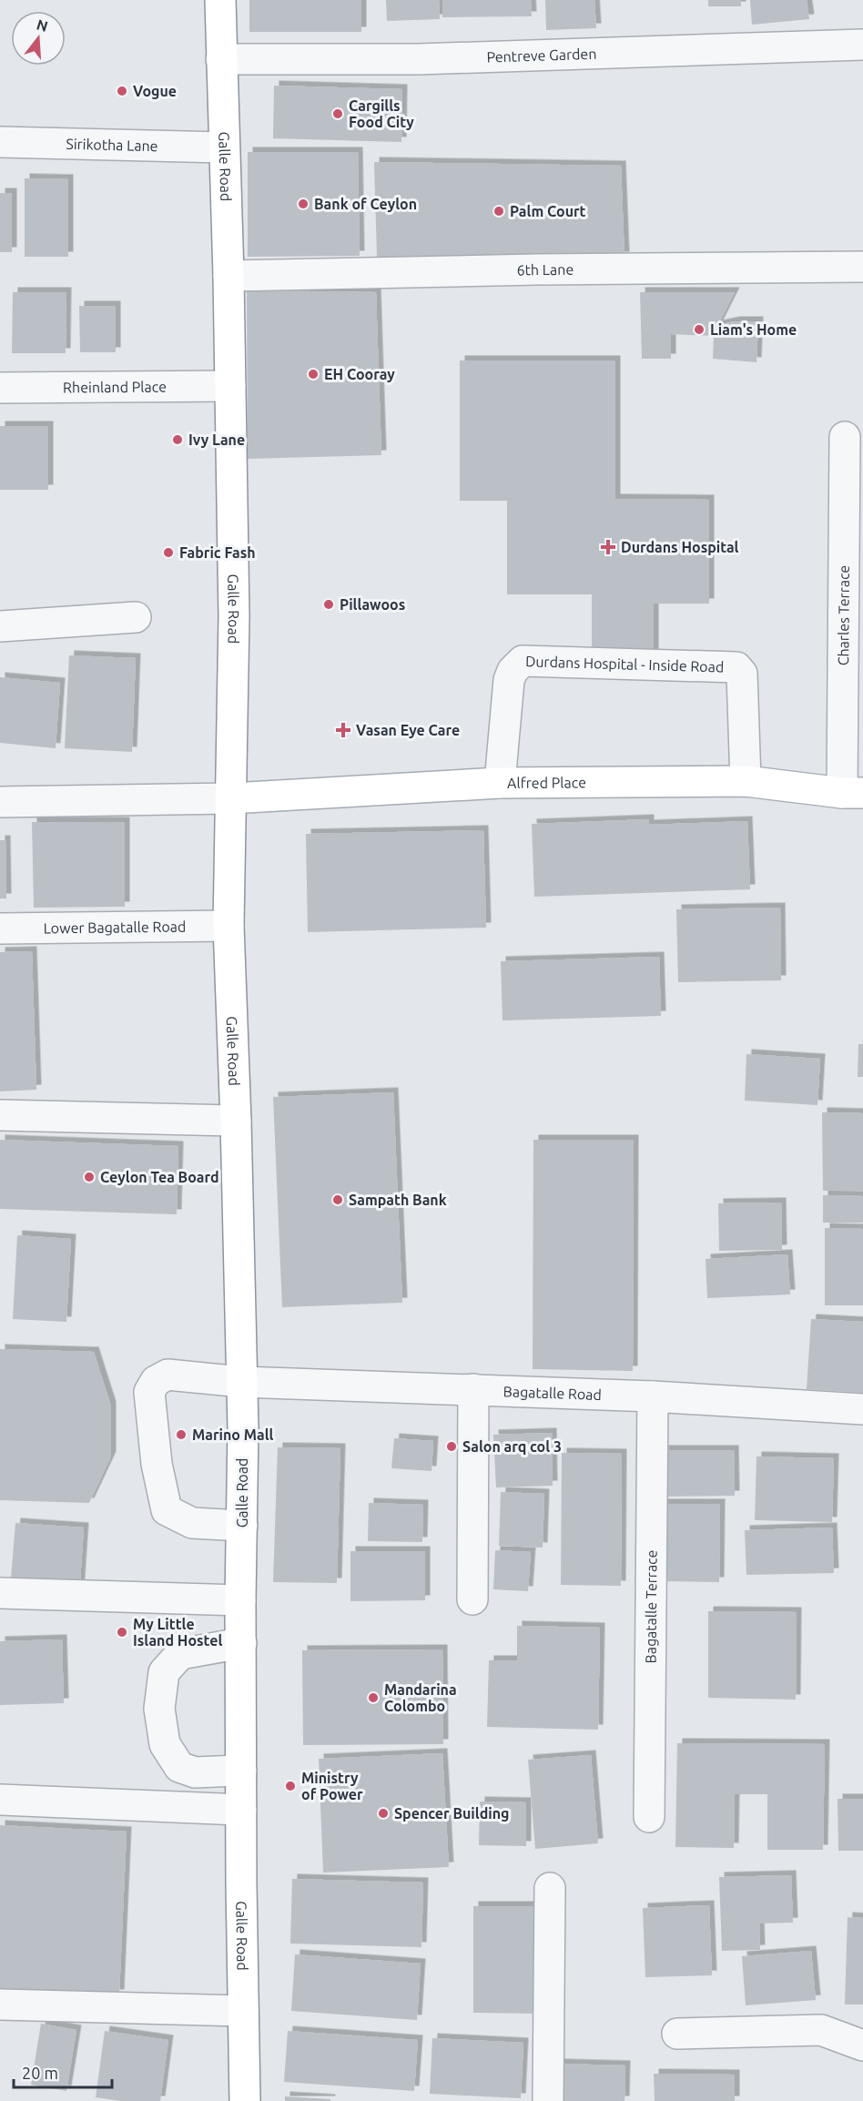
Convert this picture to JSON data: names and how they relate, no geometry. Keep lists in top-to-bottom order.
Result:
{
  "streets": {
    "main road": ["Galle Road", "Alfred Place"],
    "street": [
      "Pentreve Garden",
      "Sirikotha Lane",
      "6th Lane",
      "Rheinland Place",
      "Charles Terrace",
      "Durdans Hospital - Inside Road",
      "Lower Bagatalle Road",
      "Bagatalle Road",
      "Bagatalle Terrace"
    ]
  },
  "crossings": [
    ["Pentreve Garden", "Galle Road"],
    ["Sirikotha Lane", "Galle Road"],
    ["Galle Road", "6th Lane"],
    ["Galle Road", "Rheinland Place"],
    ["Galle Road", "Alfred Place"],
    ["Galle Road", "Lower Bagatalle Road"],
    ["Galle Road", "Bagatalle Road"],
    ["Charles Terrace", "Alfred Place"],
    ["Durdans Hospital - Inside Road", "Alfred Place"],
    ["Bagatalle Road", "Bagatalle Terrace"]
  ],
  "places": {
    "other": [
      "Vogue",
      "Cargills Food City",
      "Bank of Ceylon",
      "Palm Court",
      "Liam's Home",
      "EH Cooray",
      "Ivy Lane",
      "Fabric Fash",
      "Pillawoos",
      "Ceylon Tea Board",
      "Sampath Bank",
      "Marino Mall",
      "Salon arq col 3",
      "My Little Island Hostel",
      "Mandarina Colombo",
      "Ministry of Power",
      "Spencer Building"
    ],
    "health": ["Durdans Hospital", "Vasan Eye Care"]
  },
  "scale_bar": "20 m",
  "north": "top"
}
